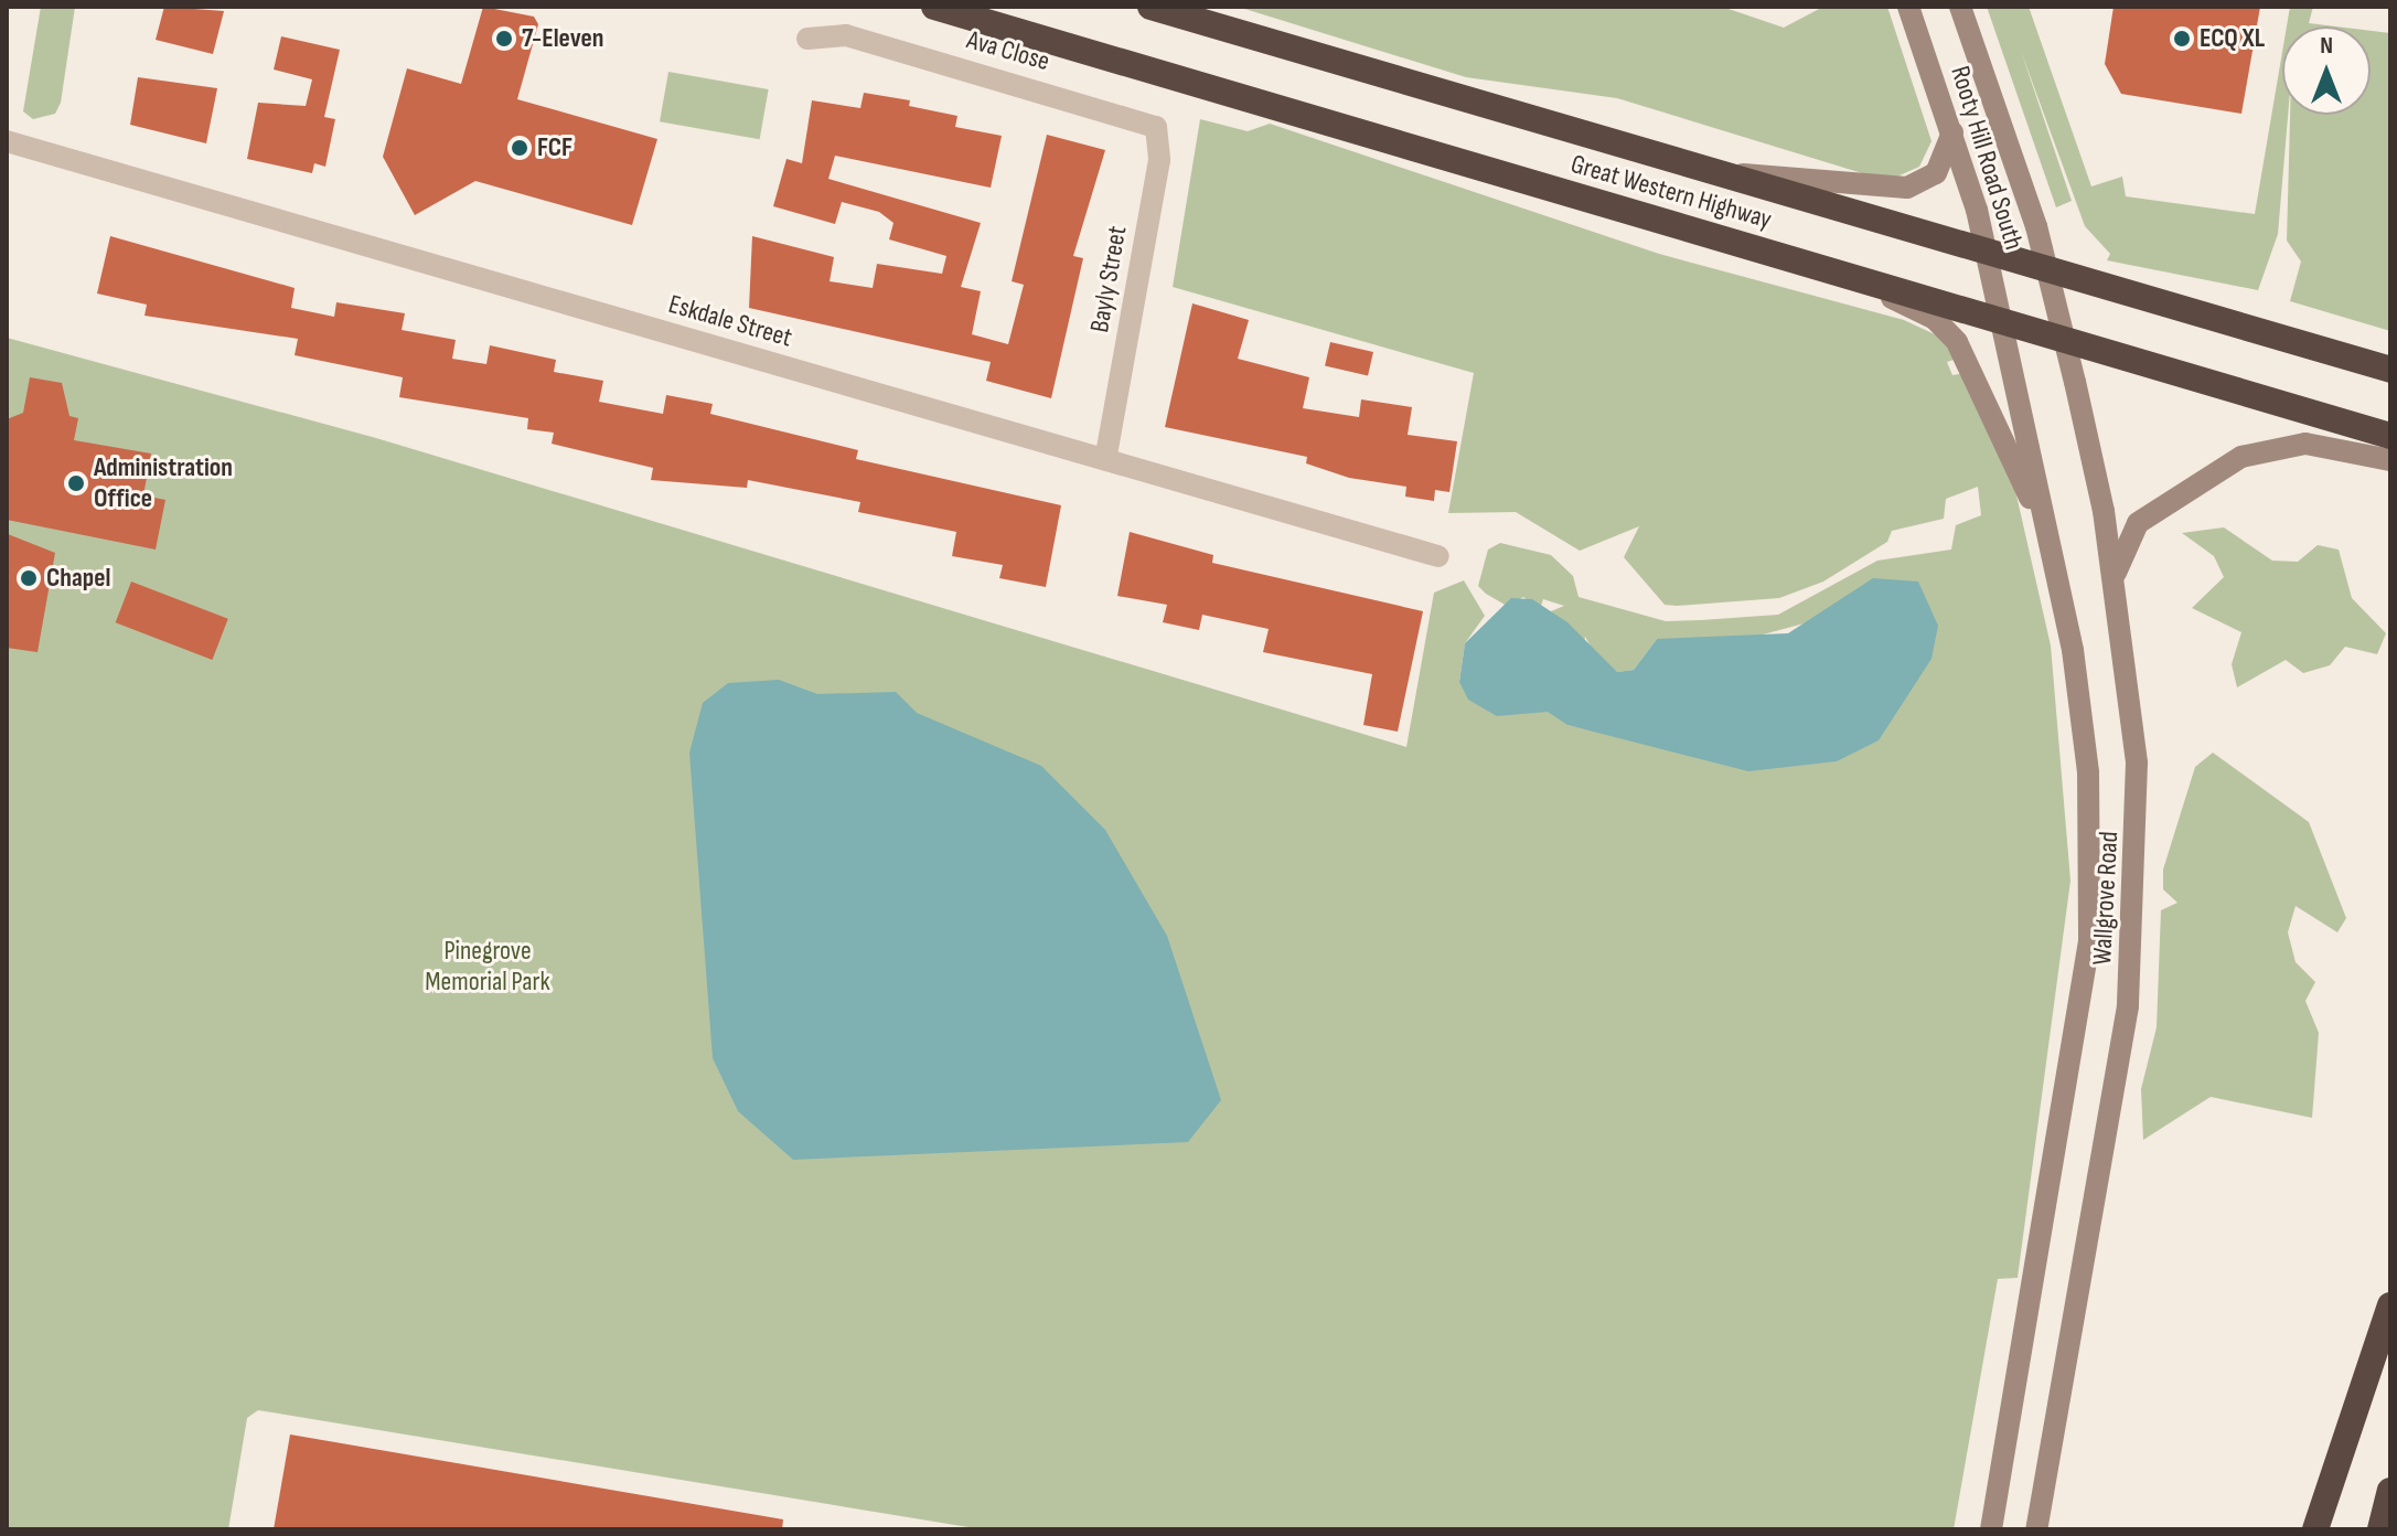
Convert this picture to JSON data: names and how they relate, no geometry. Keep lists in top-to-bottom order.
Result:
{
  "streets": {
    "highway": ["Great Western Highway"],
    "main road": ["Rooty Hill Road South", "Wallgrove Road"],
    "street": ["Ava Close", "Bayly Street", "Eskdale Street"]
  },
  "crossings": [
    ["Ava Close", "Bayly Street"],
    ["Rooty Hill Road South", "Great Western Highway"],
    ["Rooty Hill Road South", "Wallgrove Road"],
    ["Great Western Highway", "Wallgrove Road"],
    ["Bayly Street", "Eskdale Street"]
  ],
  "parks": ["Pinegrove Memorial Park"],
  "places": [
    "7-Eleven",
    "ECQ XL",
    "FCF",
    "Administration Office",
    "Chapel"
  ],
  "north": "top"
}
